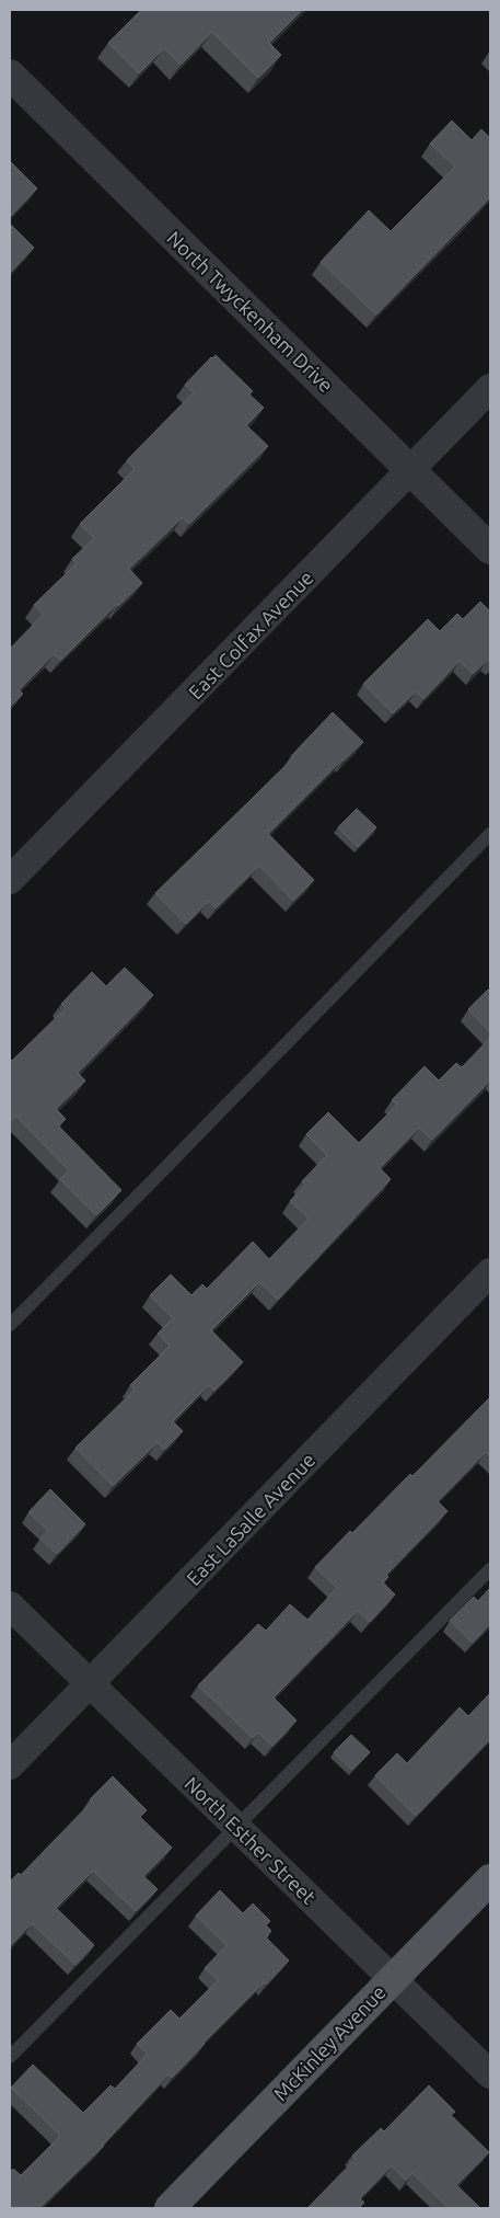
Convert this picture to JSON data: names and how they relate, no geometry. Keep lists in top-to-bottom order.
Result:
{
  "streets": {
    "main road": ["McKinley Avenue"],
    "street": [
      "North Twyckenham Drive",
      "East Colfax Avenue",
      "East LaSalle Avenue",
      "North Esther Street"
    ]
  },
  "crossings": [
    ["North Twyckenham Drive", "East Colfax Avenue"],
    ["East LaSalle Avenue", "North Esther Street"],
    ["North Esther Street", "McKinley Avenue"]
  ]
}
